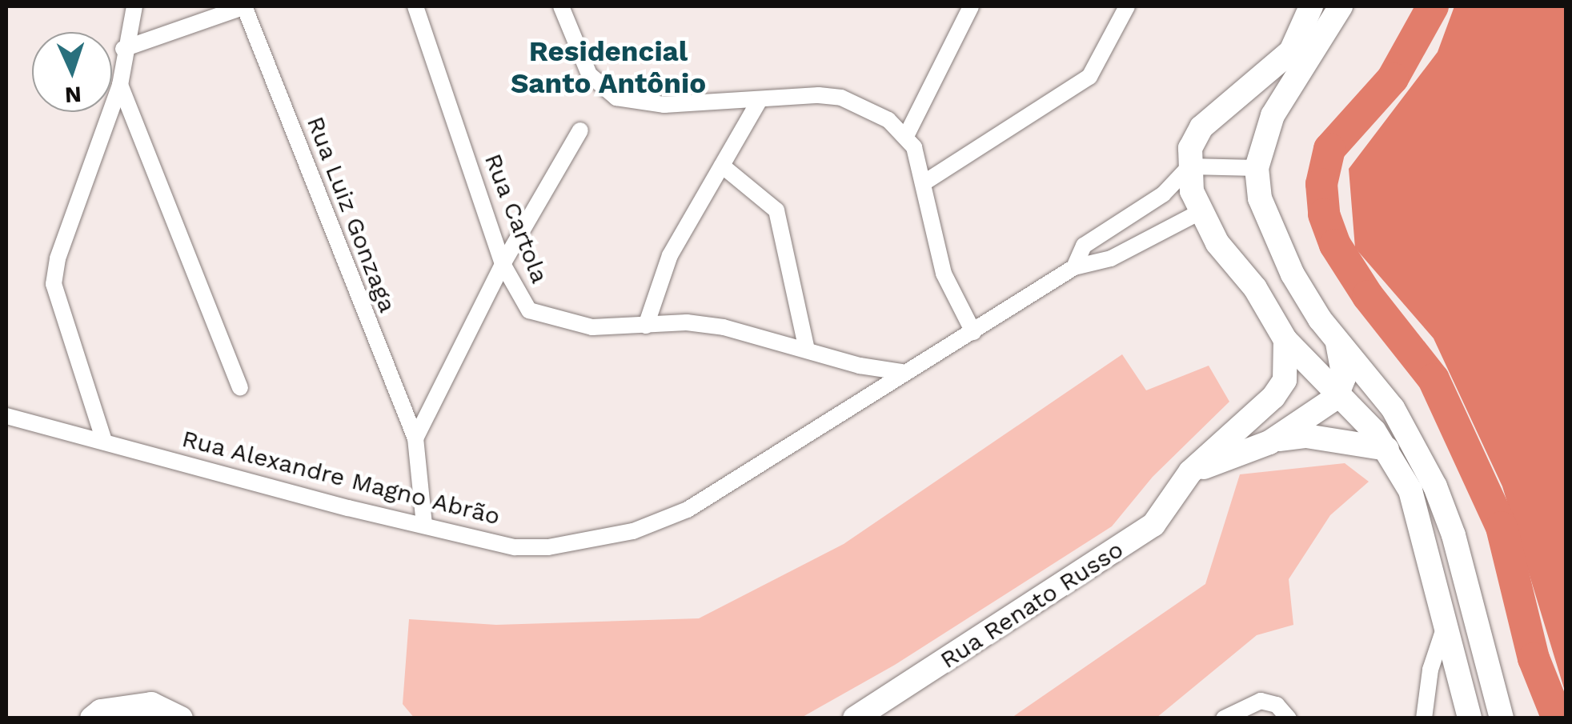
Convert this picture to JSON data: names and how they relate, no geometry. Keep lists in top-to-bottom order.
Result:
{
  "streets": {
    "main road": ["Rua Renato Russo"],
    "street": ["Rua Luiz Gonzaga", "Rua Cartola", "Rua Alexandre Magno Abrão"]
  },
  "crossings": [
    ["Rua Luiz Gonzaga", "Rua Alexandre Magno Abrão"],
    ["Rua Cartola", "Rua Alexandre Magno Abrão"]
  ],
  "districts": ["Residencial Santo Antônio"],
  "north": "bottom"
}
